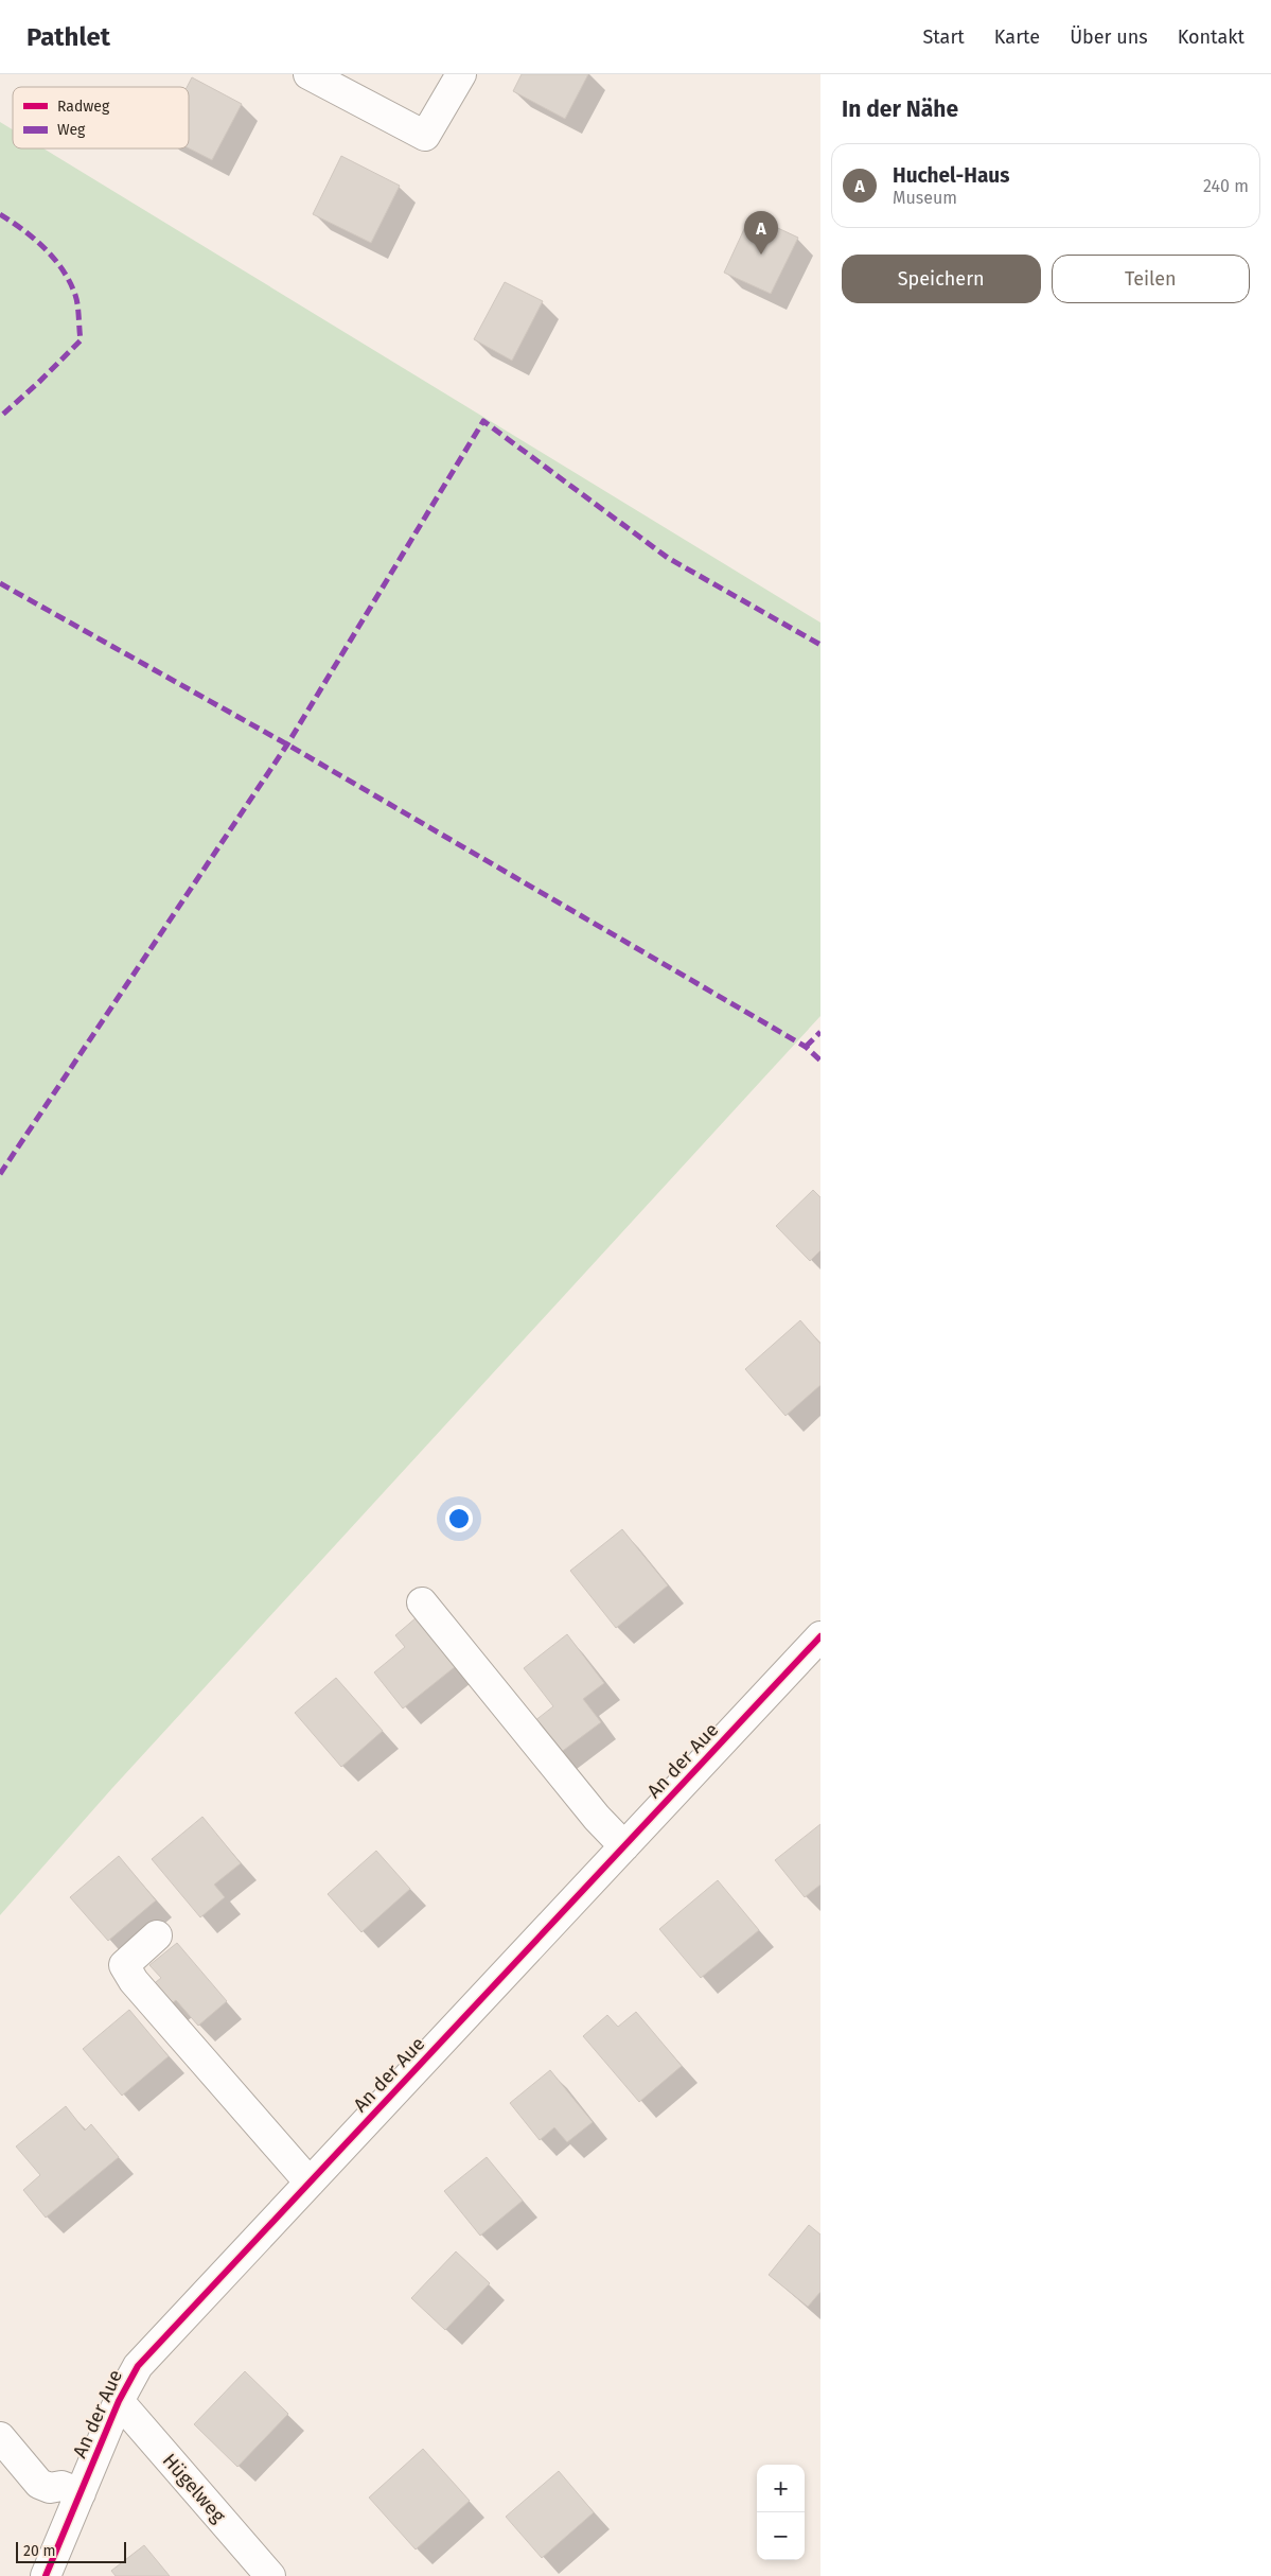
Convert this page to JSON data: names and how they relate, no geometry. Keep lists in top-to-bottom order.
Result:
{
  "streets": {
    "street": ["An der Aue", "Hügelweg"]
  },
  "crossings": [
    ["An der Aue", "Hügelweg"]
  ],
  "legend": ["Radweg", "Weg"],
  "scale_bar": "20 m",
  "page": {
    "header": "Pathlet",
    "nav": [
      "Start",
      "Karte",
      "Über uns",
      "Kontakt"
    ],
    "heading": "In der Nähe",
    "list": [
      {
        "mark": "A",
        "name": "Huchel-Haus",
        "note": "Museum",
        "value": "240 m"
      }
    ],
    "pins": "A",
    "buttons": ["Speichern", "Teilen"],
    "map_buttons": ["+", "−"],
    "scale": "20 m"
  }
}
